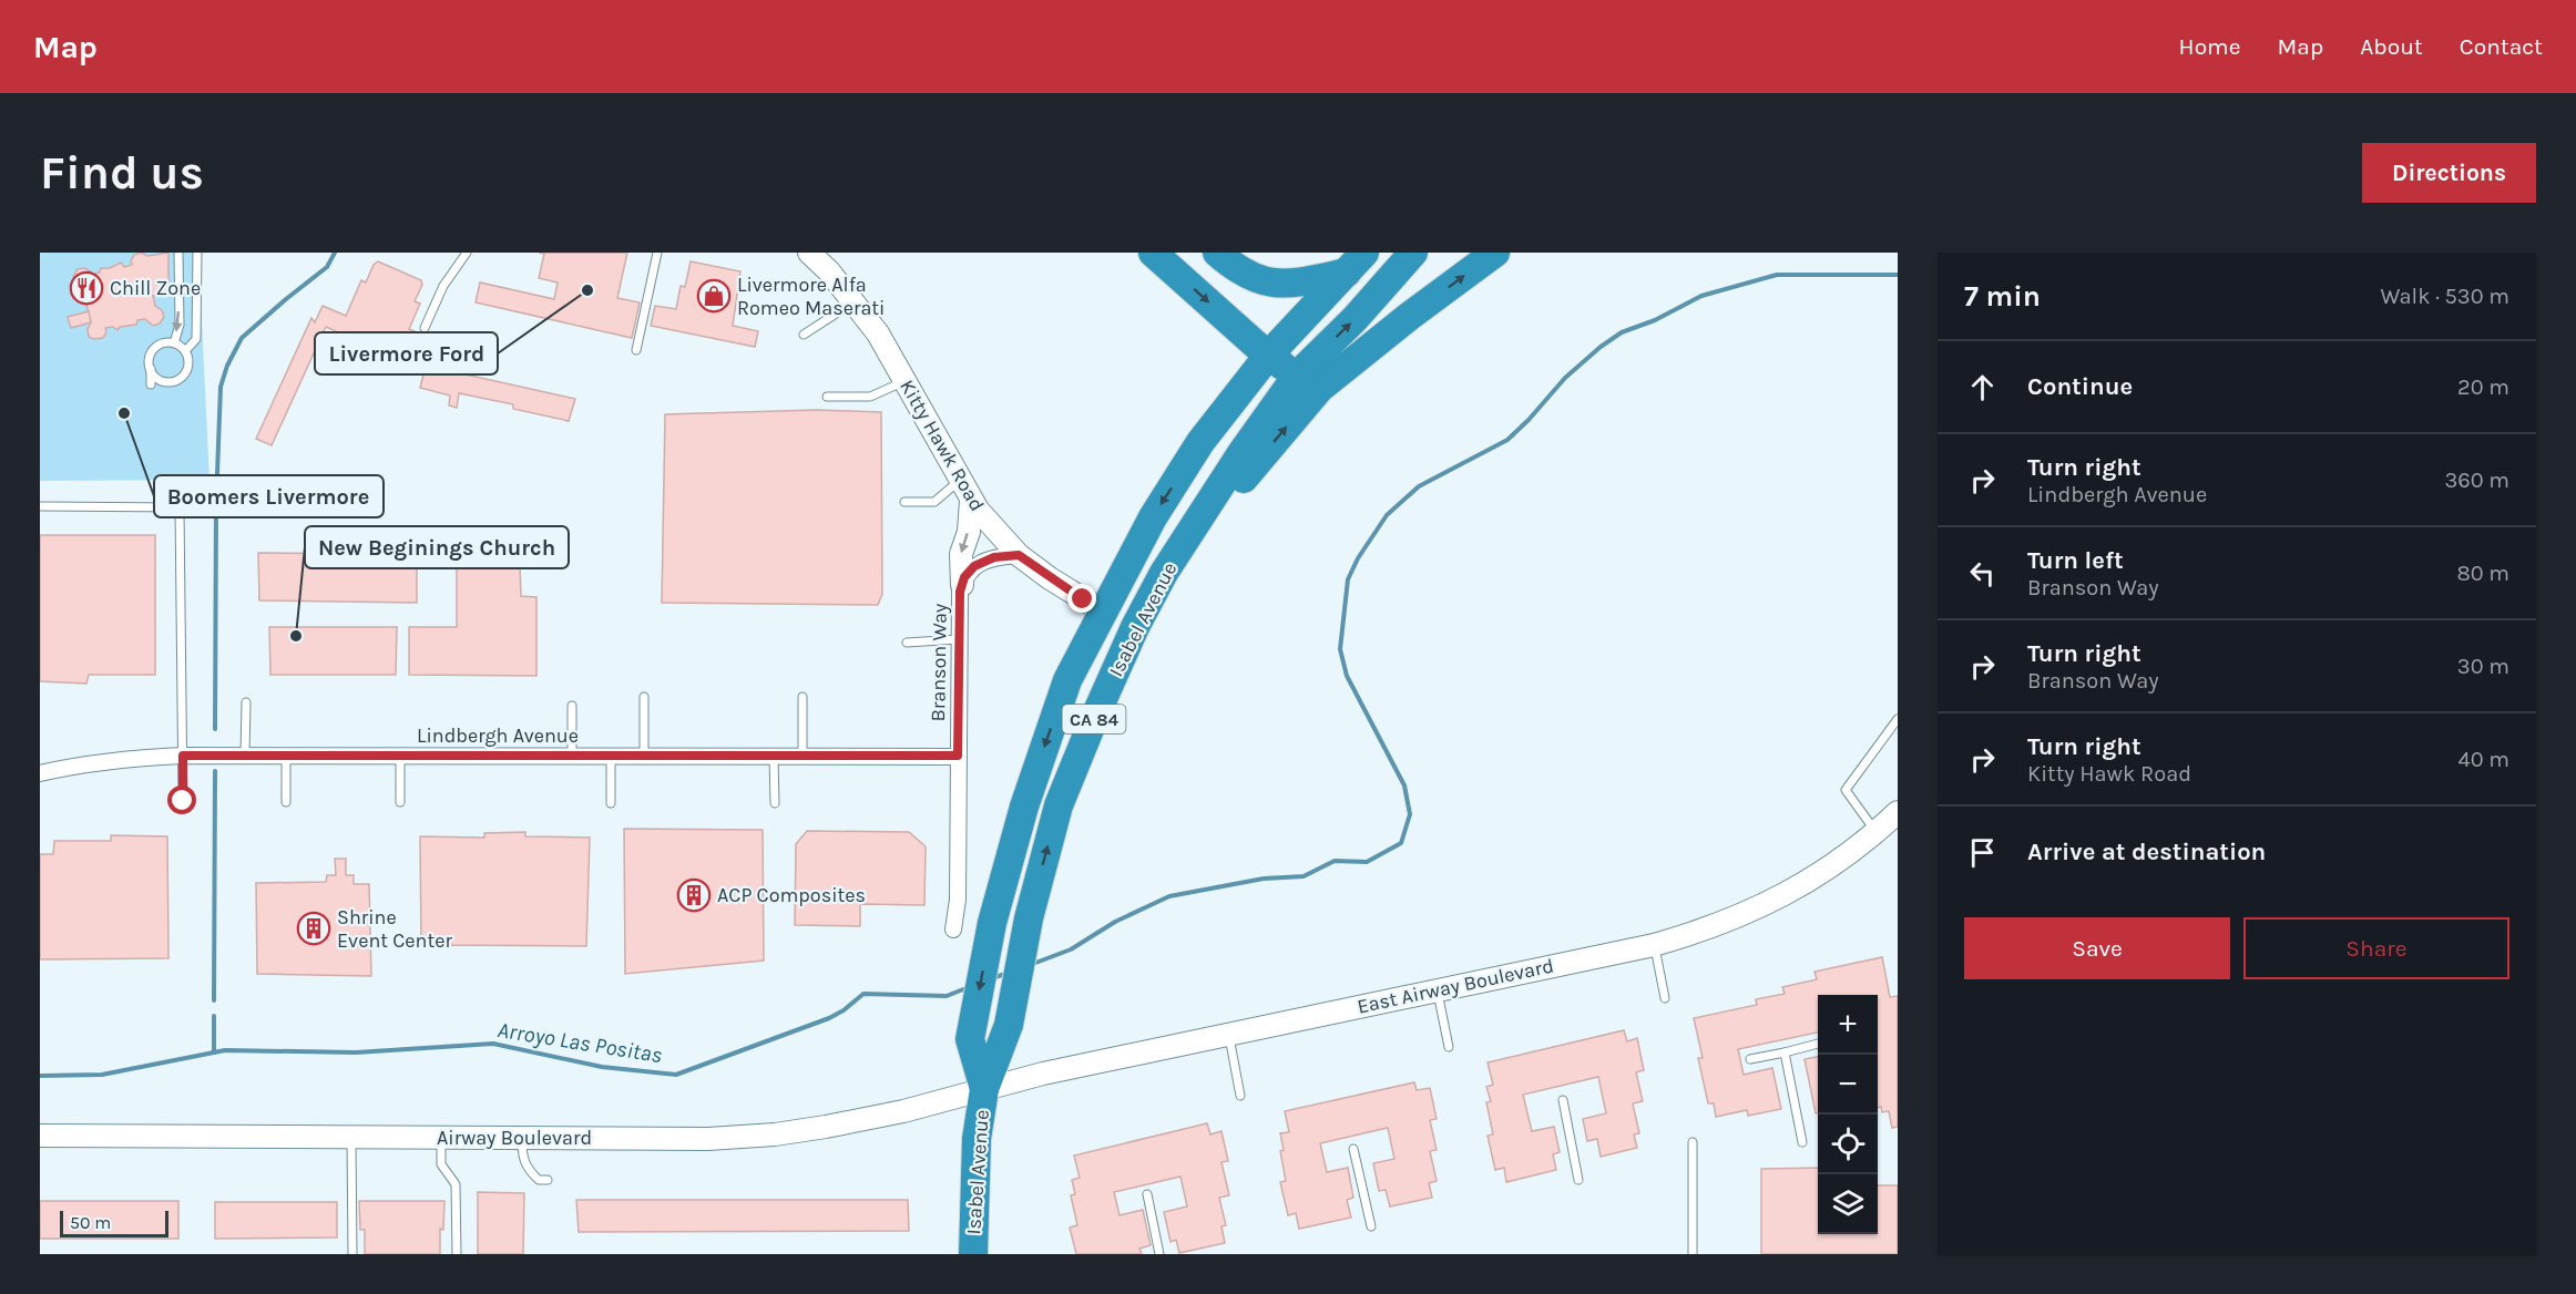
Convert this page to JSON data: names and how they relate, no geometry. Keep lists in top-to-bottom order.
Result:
{
  "streets": {
    "highway": ["Isabel Avenue", "CA 84"],
    "main road": ["Kitty Hawk Road", "East Airway Boulevard", "Airway Boulevard"],
    "street": ["Branson Way", "Lindbergh Avenue"]
  },
  "crossings": [
    ["Kitty Hawk Road", "Isabel Avenue"],
    ["Kitty Hawk Road", "Branson Way"],
    ["Isabel Avenue", "East Airway Boulevard"],
    ["Isabel Avenue", "Airway Boulevard"],
    ["Branson Way", "Lindbergh Avenue"],
    ["East Airway Boulevard", "Airway Boulevard"]
  ],
  "water": ["Arroyo Las Positas"],
  "places": {
    "restaurant": ["Chill Zone"],
    "other": ["Livermore Ford", "Boomers Livermore", "New Beginings Church"],
    "shop": ["Livermore Alfa Romeo Maserati"],
    "building": ["ACP Composites", "Shrine Event Center"]
  },
  "scale_bar": "50 m",
  "page": {
    "header": "Map",
    "nav": [
      "Home",
      "Map",
      "About",
      "Contact"
    ],
    "buttons": [
      "Directions",
      ["Save", "Share"]
    ],
    "title": "Find us",
    "heading": ["7 min", "Walk · 530 m"],
    "list": [
      ["Continue", "20 m"],
      ["Turn right", "Lindbergh Avenue", "360 m"],
      ["Turn left", "Branson Way", "80 m"],
      ["Turn right", "Branson Way", "30 m"],
      ["Turn right", "Kitty Hawk Road", "40 m"],
      "Arrive at destination"
    ],
    "map_buttons": ["+", "−"],
    "scale": "50 m"
  }
}
